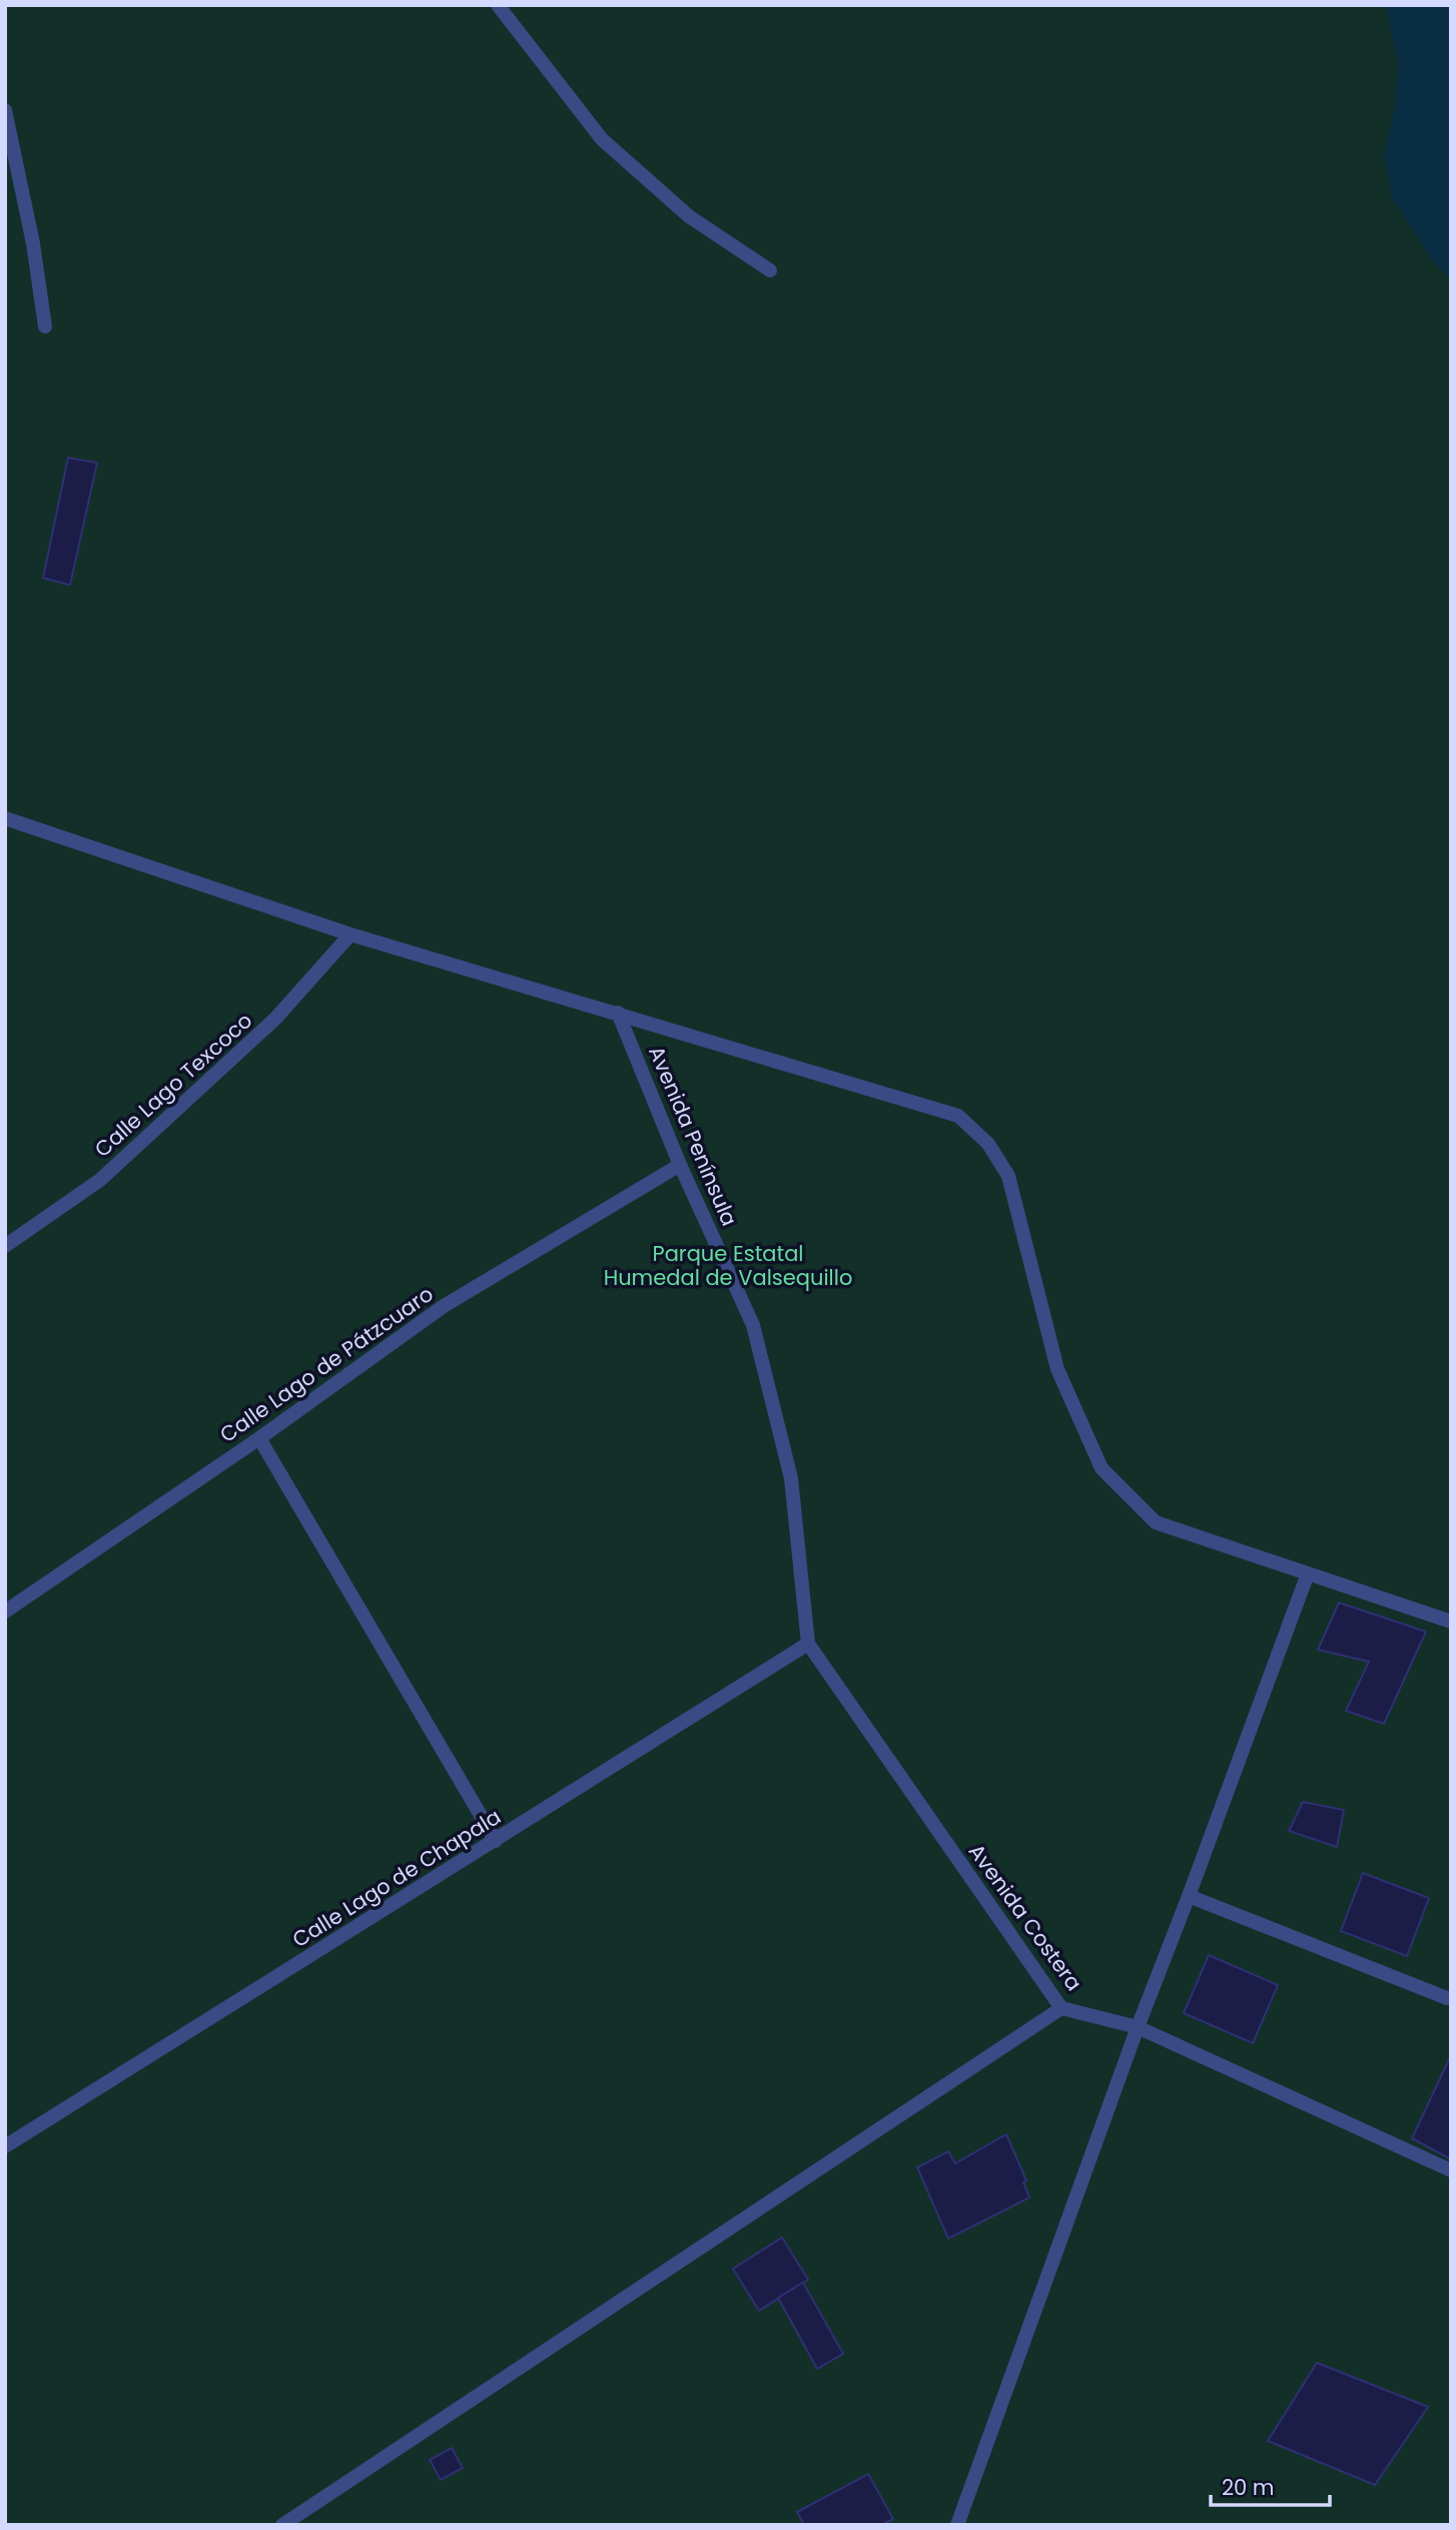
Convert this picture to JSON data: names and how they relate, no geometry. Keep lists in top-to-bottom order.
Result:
{
  "streets": {
    "street": [
      "Calle Lago Texcoco",
      "Avenida Península",
      "Calle Lago de Pátzcuaro",
      "Calle Lago de Chapala",
      "Avenida Costera"
    ]
  },
  "crossings": [
    ["Avenida Península", "Calle Lago de Pátzcuaro"],
    ["Avenida Península", "Calle Lago de Chapala"],
    ["Avenida Península", "Avenida Costera"],
    ["Calle Lago de Chapala", "Avenida Costera"]
  ],
  "parks": ["Parque Estatal Humedal de Valsequillo"],
  "scale_bar": "20 m"
}
